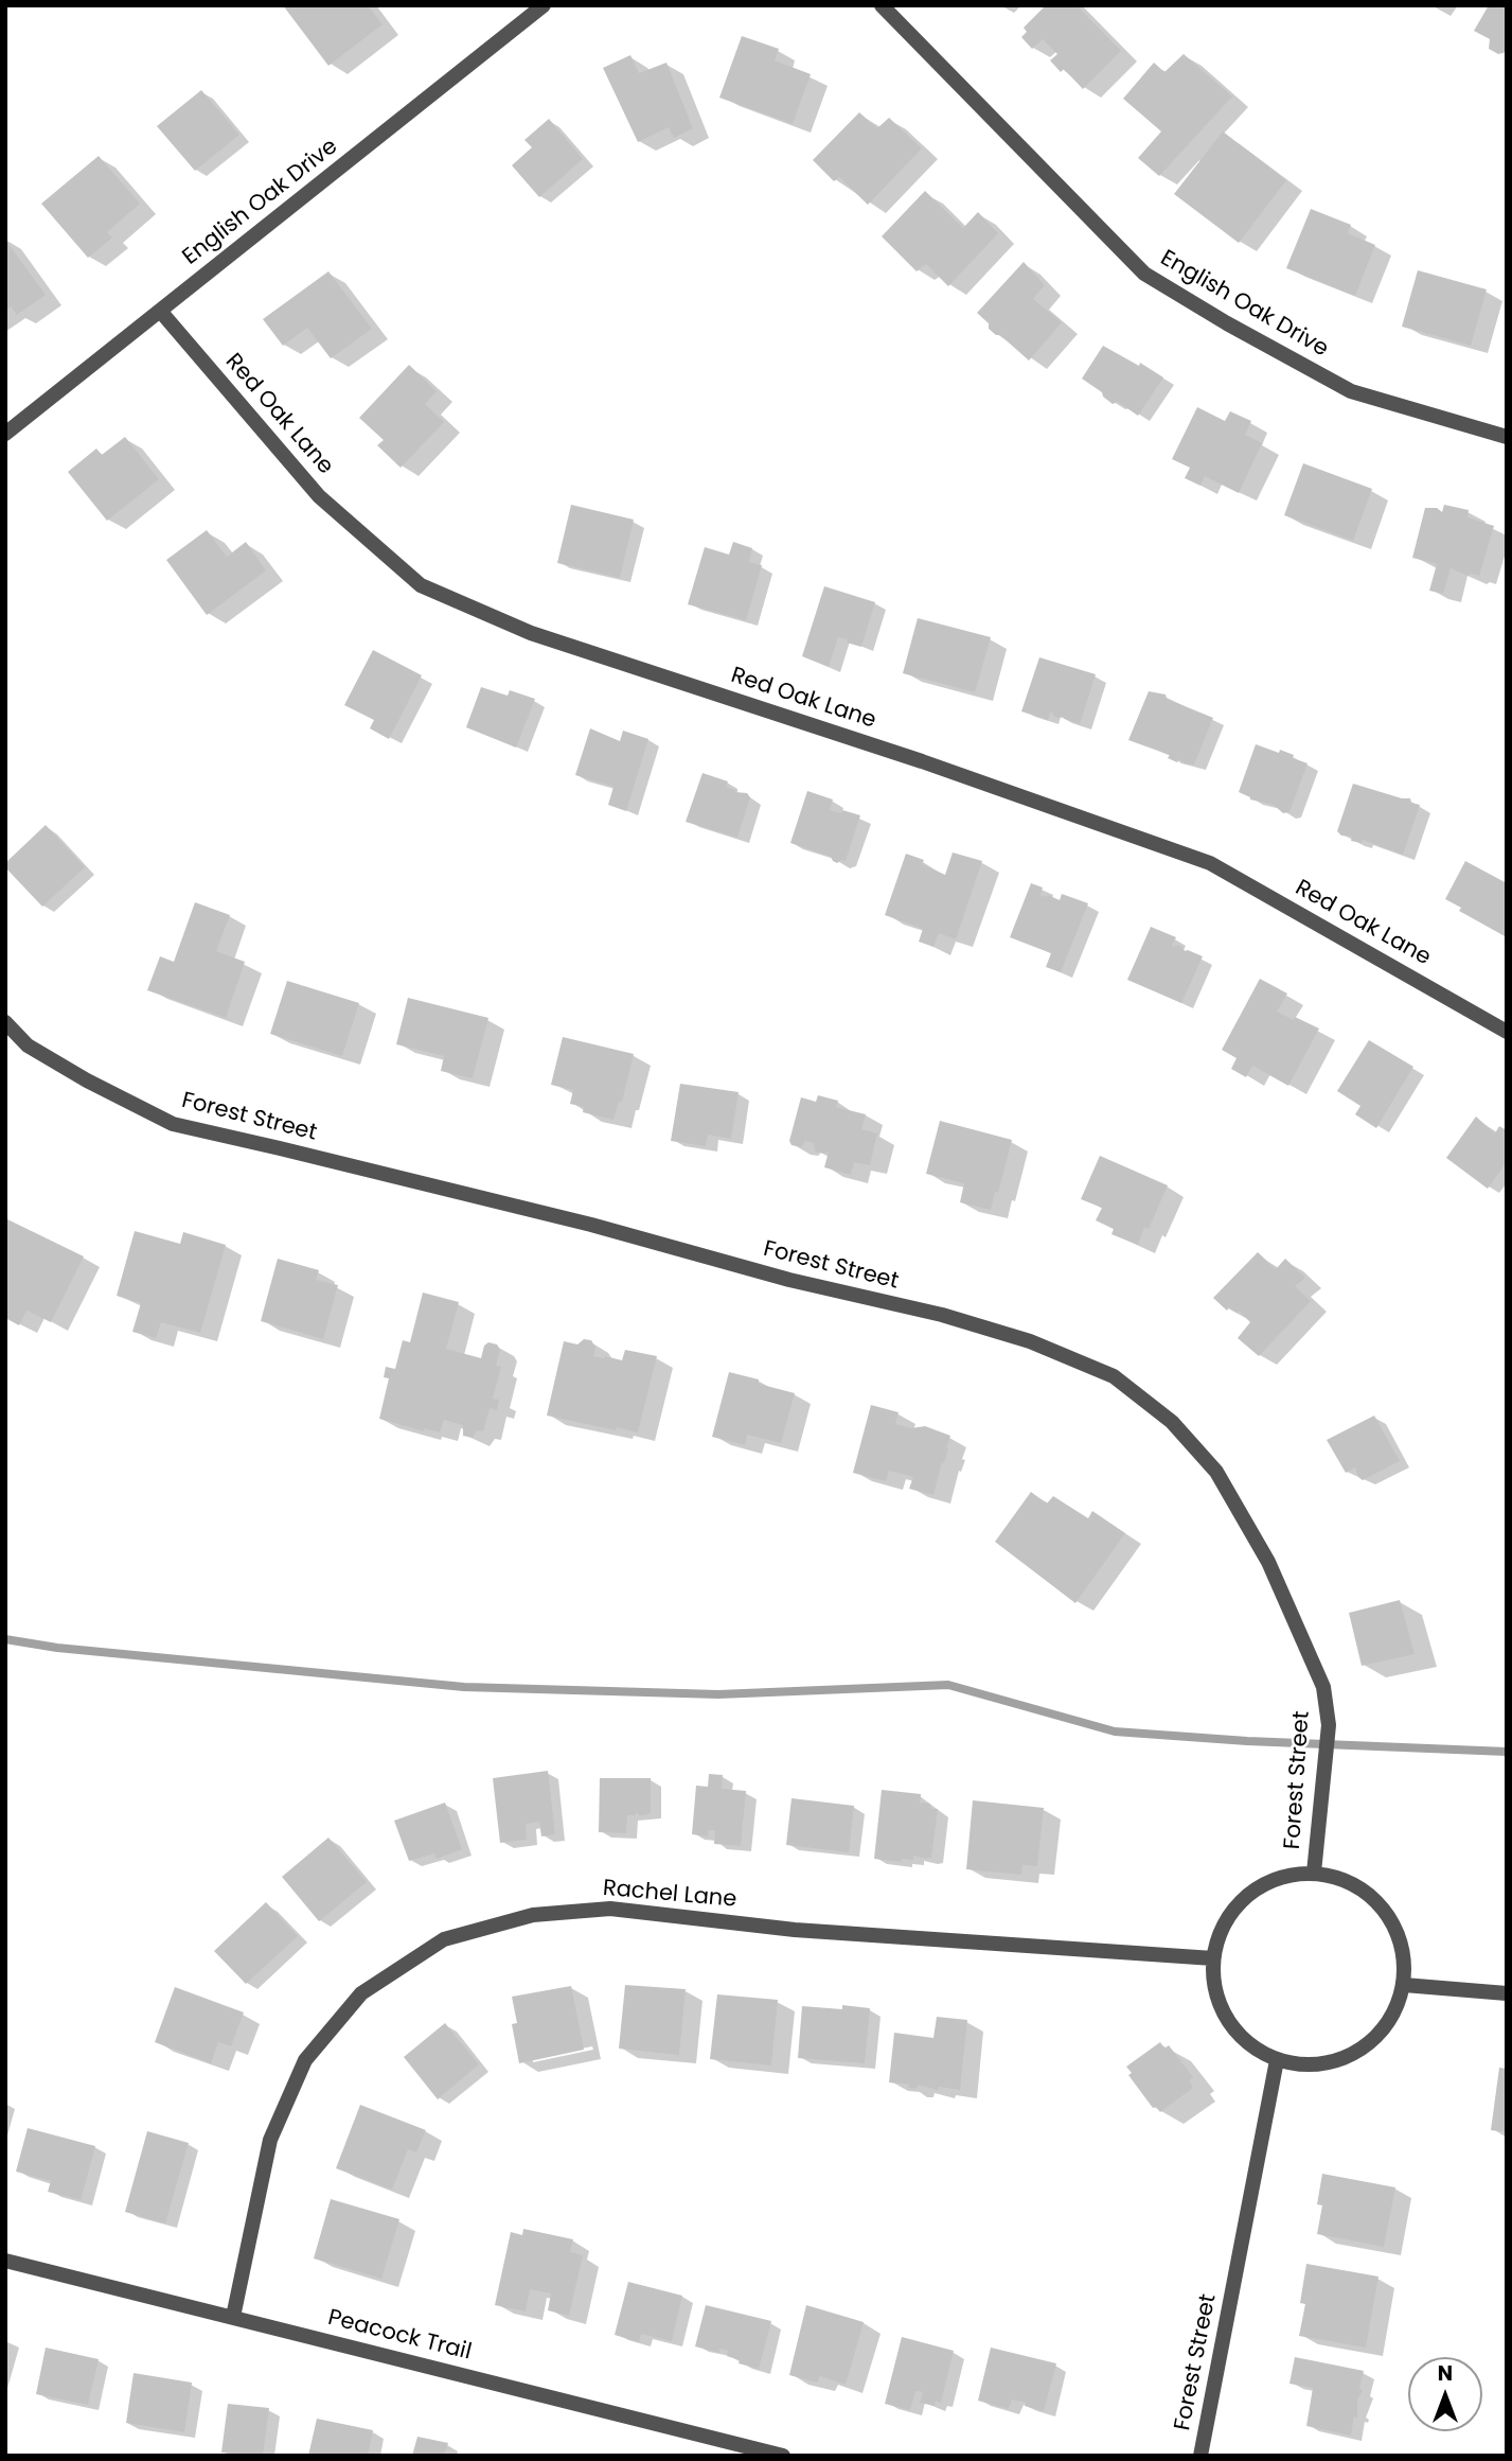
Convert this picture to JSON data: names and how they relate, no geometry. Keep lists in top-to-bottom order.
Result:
{
  "streets": {
    "street": [
      "English Oak Drive",
      "Red Oak Lane",
      "Forest Street",
      "Rachel Lane",
      "Peacock Trail"
    ]
  },
  "crossings": [
    ["English Oak Drive", "Red Oak Lane"],
    ["Forest Street", "Rachel Lane"],
    ["Rachel Lane", "Peacock Trail"]
  ],
  "north": "top"
}
